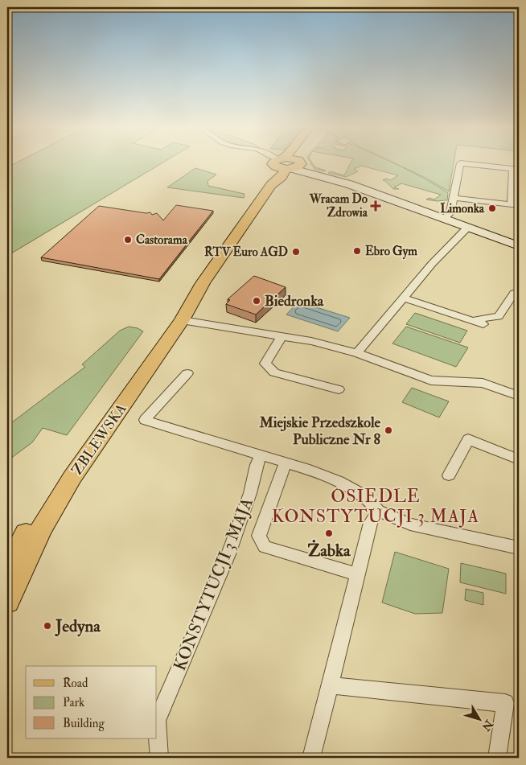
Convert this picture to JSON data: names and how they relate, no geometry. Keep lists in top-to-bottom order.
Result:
{
  "streets": {
    "main road": ["ZBLEWSKA"],
    "street": ["KONSTYTUCJI 3 MAJA"]
  },
  "districts": ["OSIEDLE KONSTYTUCJI 3 MAJA"],
  "places": {
    "health": ["Wracam Do Zdrowia"],
    "other": [
      "Limonka",
      "Castorama",
      "Ebro Gym",
      "RTV Euro AGD",
      "Biedronka",
      "Miejskie Przedszkole Publiczne Nr 8",
      "Żabka",
      "Jedyna"
    ]
  },
  "legend": ["Road", "Park", "Building"],
  "north": "bottom right"
}
